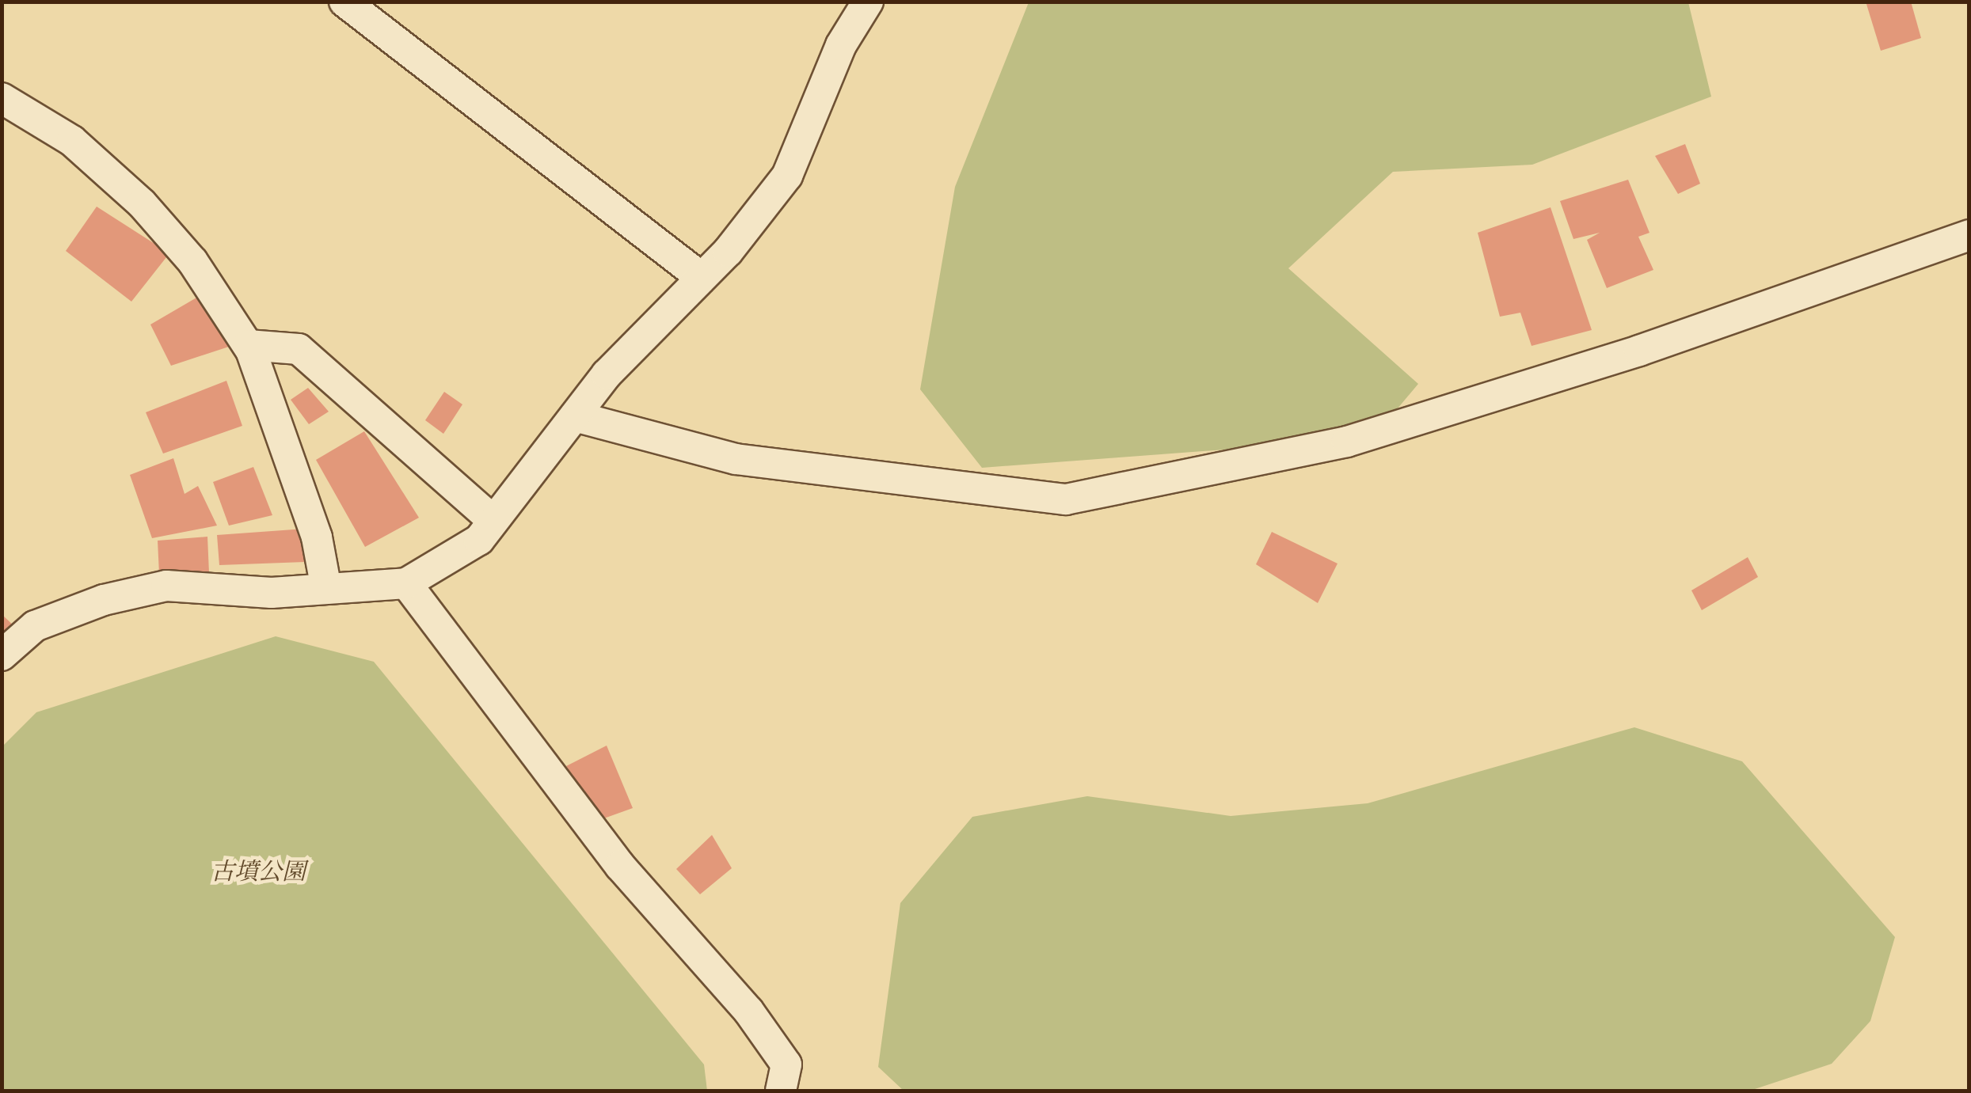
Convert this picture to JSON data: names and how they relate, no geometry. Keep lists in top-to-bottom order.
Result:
{
  "parks": ["古墳公園"]
}
